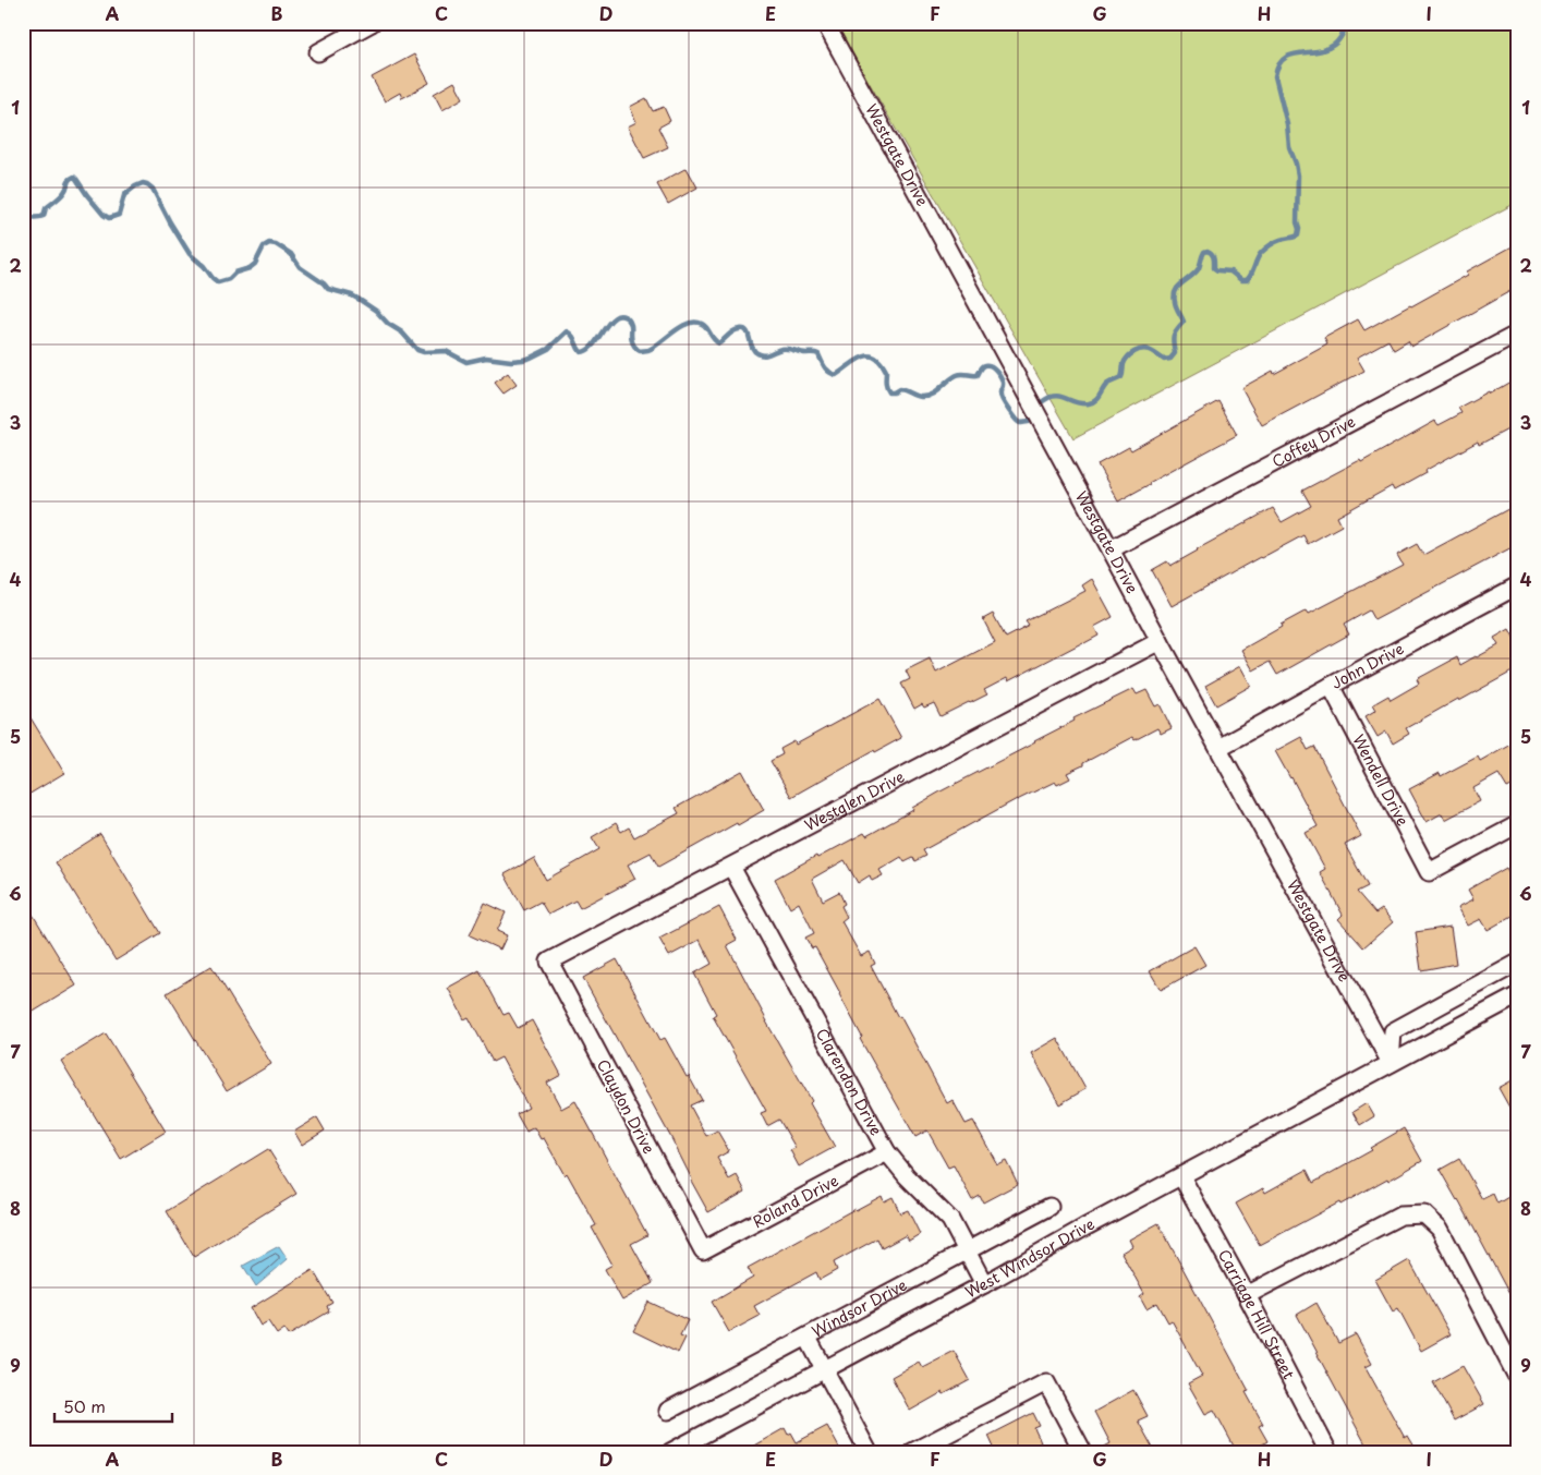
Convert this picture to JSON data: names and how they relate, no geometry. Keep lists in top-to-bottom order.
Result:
{
  "streets": {
    "street": [
      "Westgate Drive",
      "Coffey Drive",
      "John Drive",
      "Wendell Drive",
      "Westglen Drive",
      "Clarendon Drive",
      "Claydon Drive",
      "Roland Drive",
      "West Windsor Drive",
      "Windsor Drive",
      "Carriage Hill Street"
    ]
  },
  "crossings": [
    ["Westgate Drive", "Coffey Drive"],
    ["Westgate Drive", "John Drive"],
    ["Westgate Drive", "Westglen Drive"],
    ["Westgate Drive", "West Windsor Drive"],
    ["John Drive", "Wendell Drive"],
    ["Westglen Drive", "Clarendon Drive"],
    ["Westglen Drive", "Claydon Drive"],
    ["Clarendon Drive", "Roland Drive"],
    ["Clarendon Drive", "West Windsor Drive"],
    ["Clarendon Drive", "Windsor Drive"],
    ["Claydon Drive", "Roland Drive"],
    ["West Windsor Drive", "Carriage Hill Street"]
  ],
  "scale_bar": "50 m",
  "grid": {
    "columns": [
      "A",
      "B",
      "C",
      "D",
      "E",
      "F",
      "G",
      "H",
      "I"
    ],
    "rows": [
      "1",
      "2",
      "3",
      "4",
      "5",
      "6",
      "7",
      "8",
      "9"
    ]
  }
}
